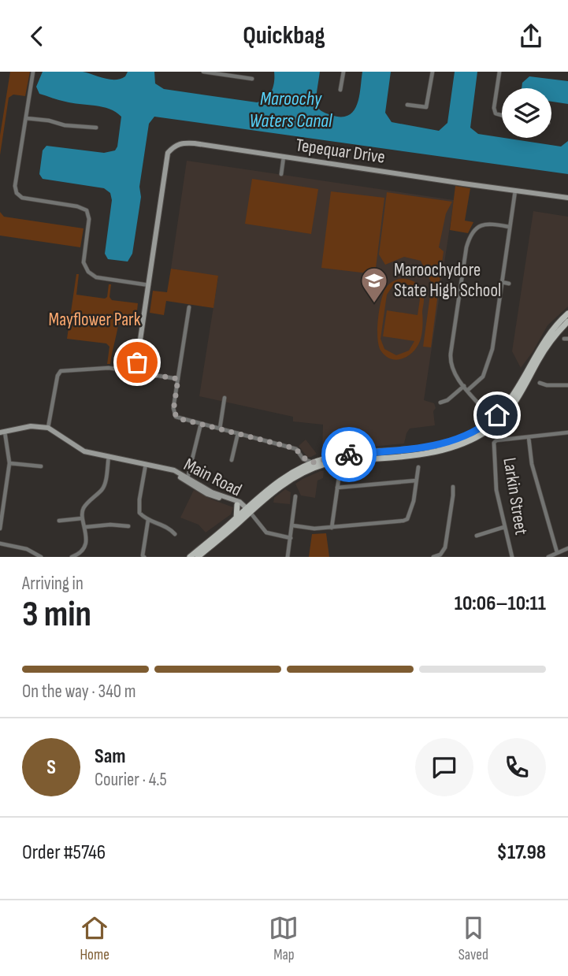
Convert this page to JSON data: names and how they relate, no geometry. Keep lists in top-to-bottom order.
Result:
{
  "streets": {
    "street": ["Tepequar Drive", "Main Road", "Larkin Street"]
  },
  "water": ["Maroochy Waters Canal"],
  "parks": ["Mayflower Park"],
  "places": {
    "school or university": ["Maroochydore State High School"]
  },
  "page": {
    "header": "Quickbag",
    "heading": ["3 min", "Arriving in", "10:06–10:11"],
    "panel": [
      "Sam",
      "Courier · 4.5",
      "Order #5746",
      "$17.98"
    ],
    "bar": "On the way · 340 m",
    "round": "S",
    "tabs": ["Home", "Map", "Saved"]
  }
}
